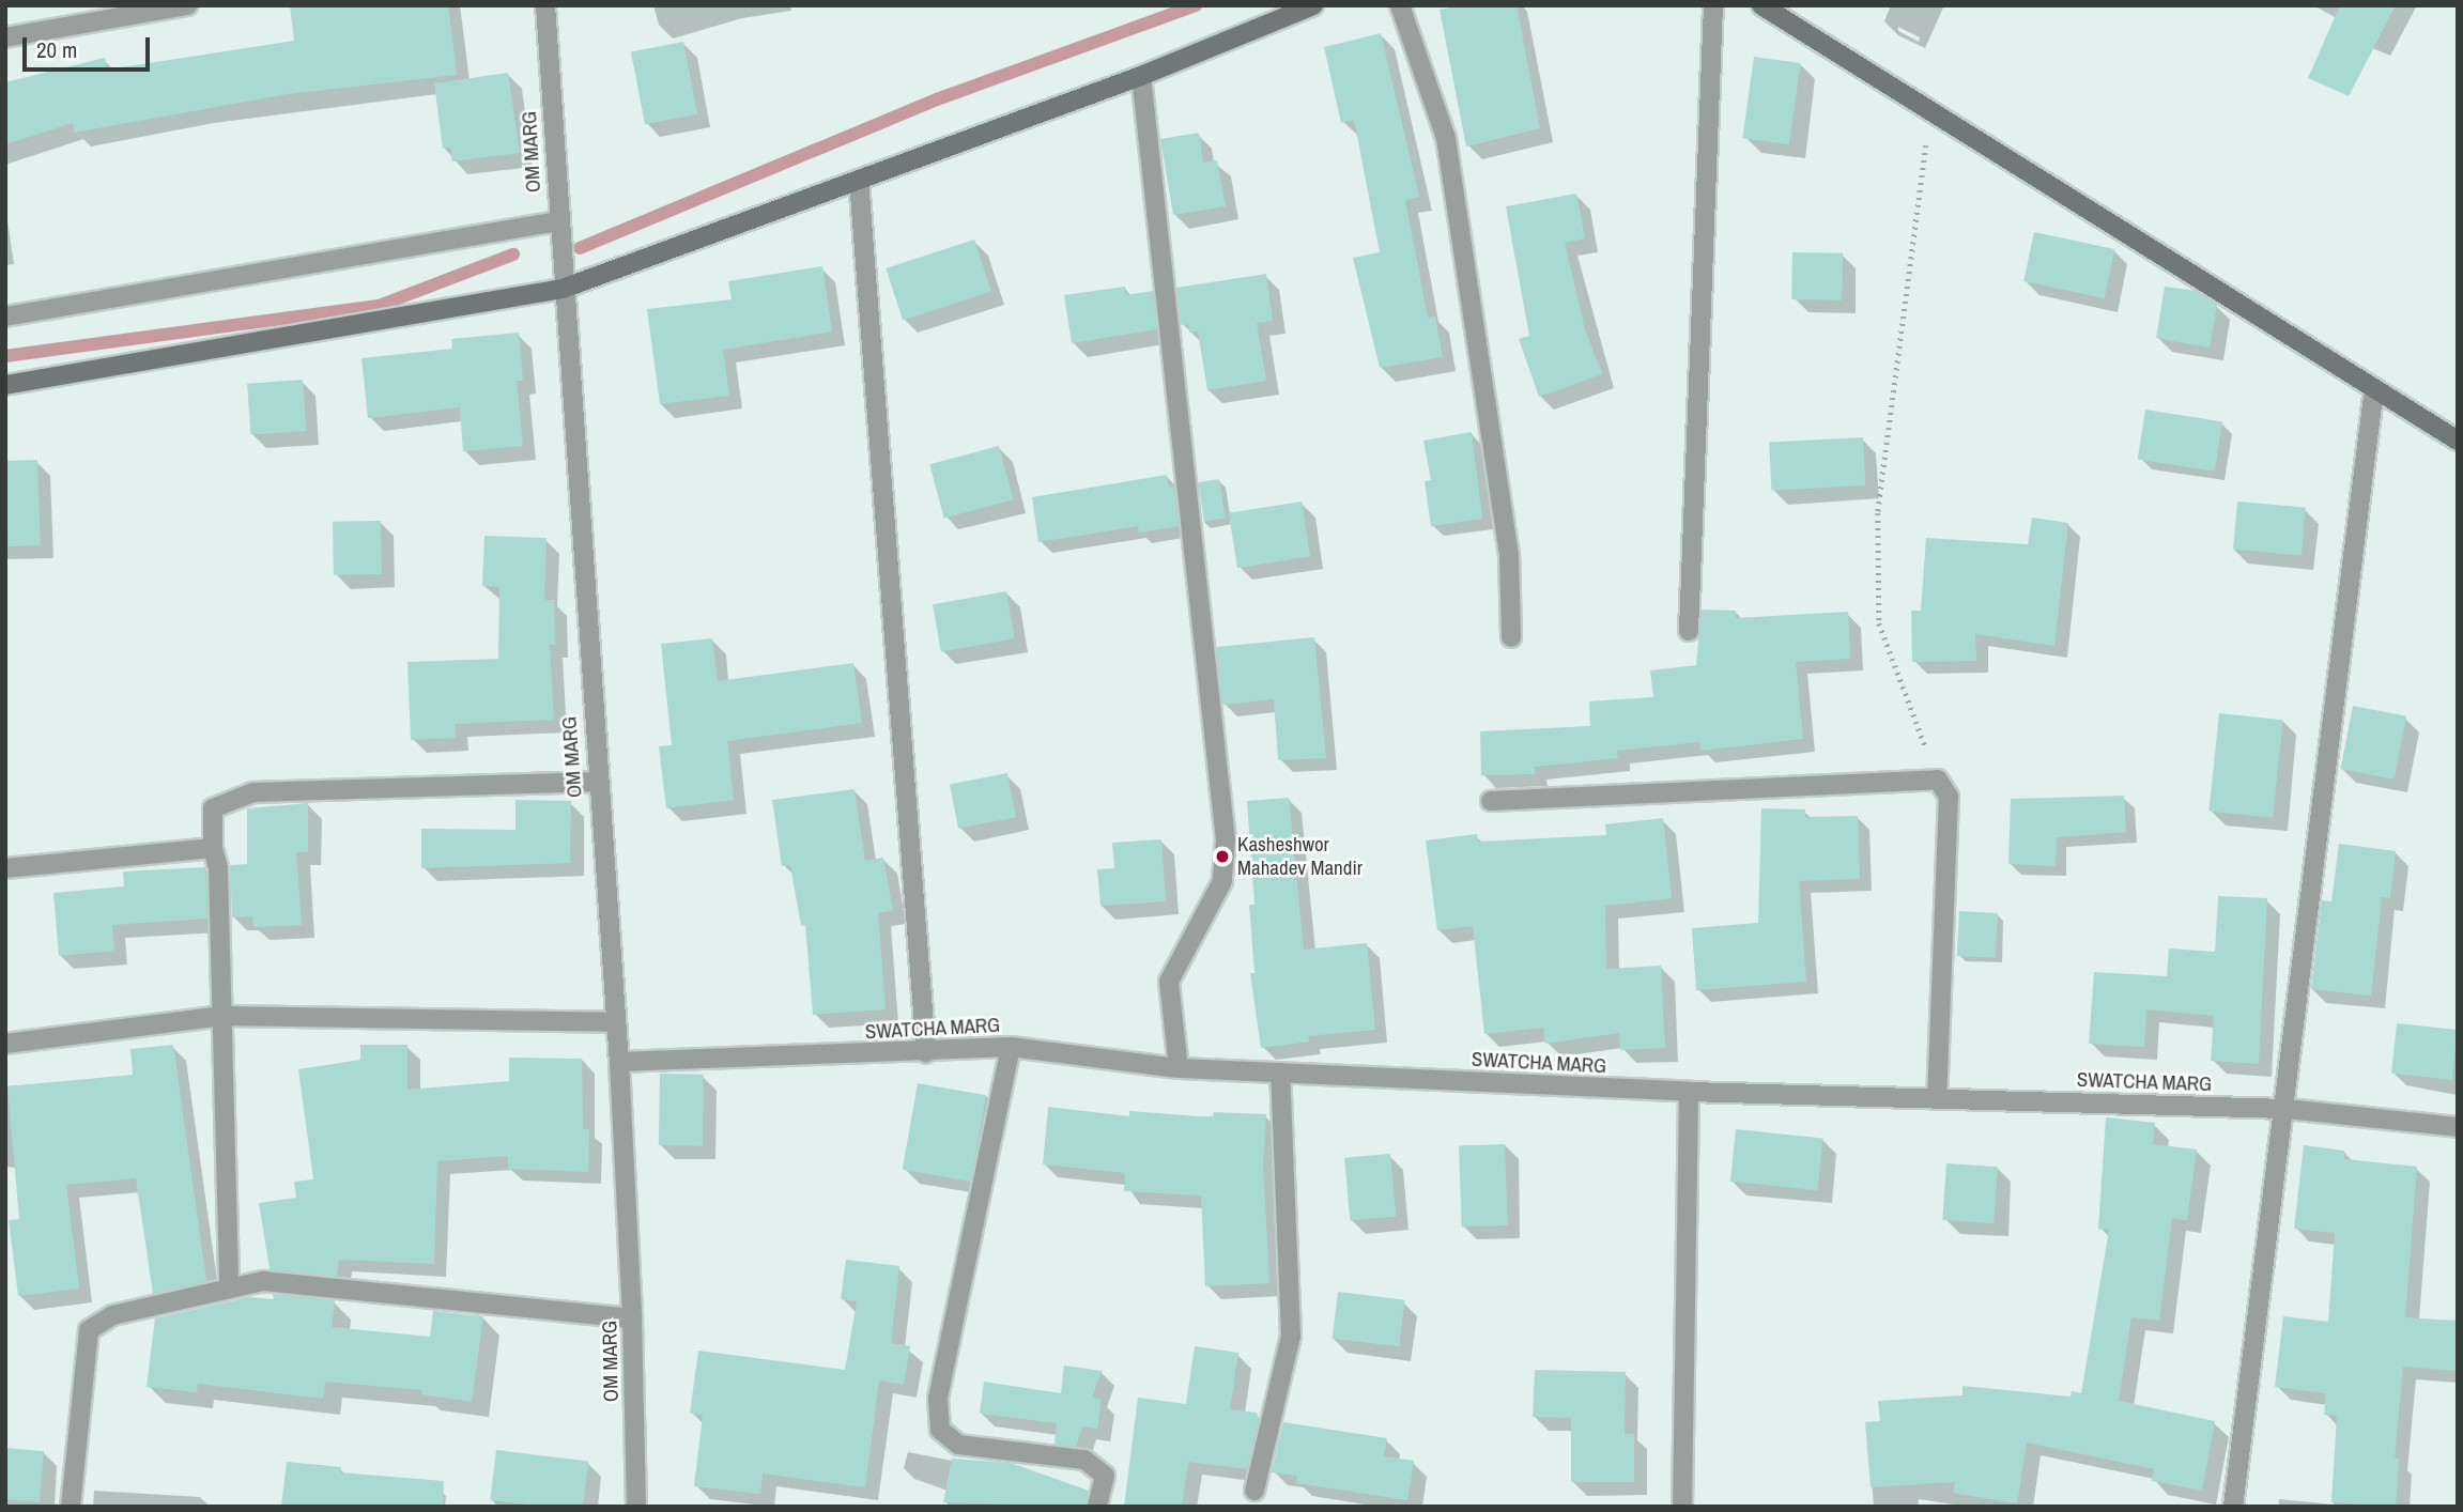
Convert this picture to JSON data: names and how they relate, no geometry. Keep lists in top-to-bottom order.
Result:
{
  "streets": {
    "street": ["OM MARG", "SWATCHA MARG"]
  },
  "crossings": [
    ["OM MARG", "SWATCHA MARG"]
  ],
  "places": ["Kasheshwor Mahadev Mandir"],
  "scale_bar": "20 m"
}
